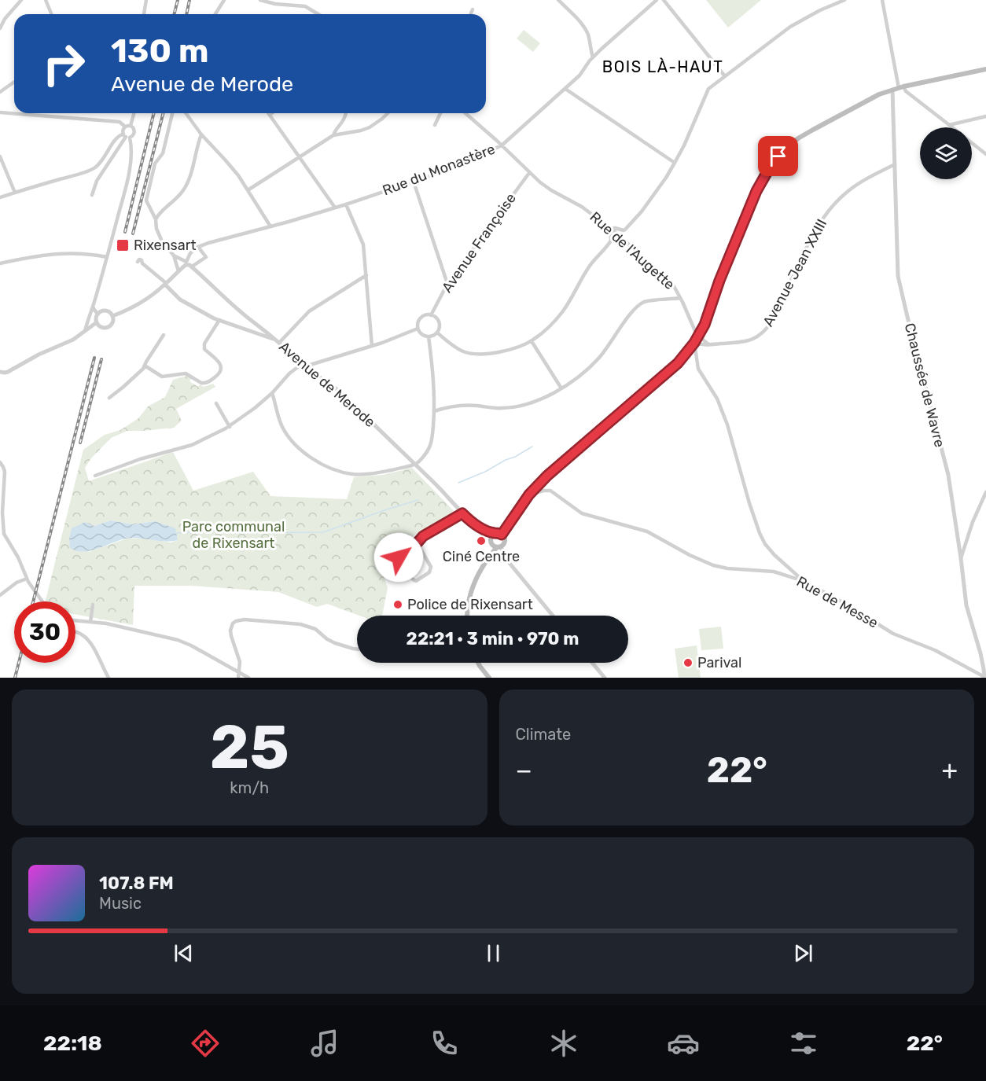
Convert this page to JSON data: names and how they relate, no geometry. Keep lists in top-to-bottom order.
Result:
{
  "streets": {
    "street": [
      "Rue du Monastère",
      "Avenue Françoise",
      "Rue de l'Augette",
      "Avenue Jean XXIII",
      "Avenue de Merode",
      "Chaussée de Wavre",
      "Rue de Messe"
    ]
  },
  "crossings": [
    ["Rue du Monastère", "Rue de l'Augette"],
    ["Avenue Françoise", "Rue de l'Augette"],
    ["Avenue Jean XXIII", "Chaussée de Wavre"],
    ["Chaussée de Wavre", "Rue de Messe"]
  ],
  "districts": ["BOIS LÀ-HAUT"],
  "parks": ["Parc communal de Rixensart"],
  "places": {
    "transit": ["Rixensart"],
    "other": ["Ciné Centre", "Police de Rixensart", "Parival"]
  },
  "page": {
    "turn": ["130 m", "Avenue de Merode"],
    "limit": "30",
    "trip": "22:21 · 3 min · 970 m",
    "tile": [
      ["25", "km/h"],
      "Climate"
    ],
    "heat": ["−", "22°", "+"],
    "song": ["107.8 FM", "Music"],
    "tabs": ["22:18", "22°"]
  }
}
